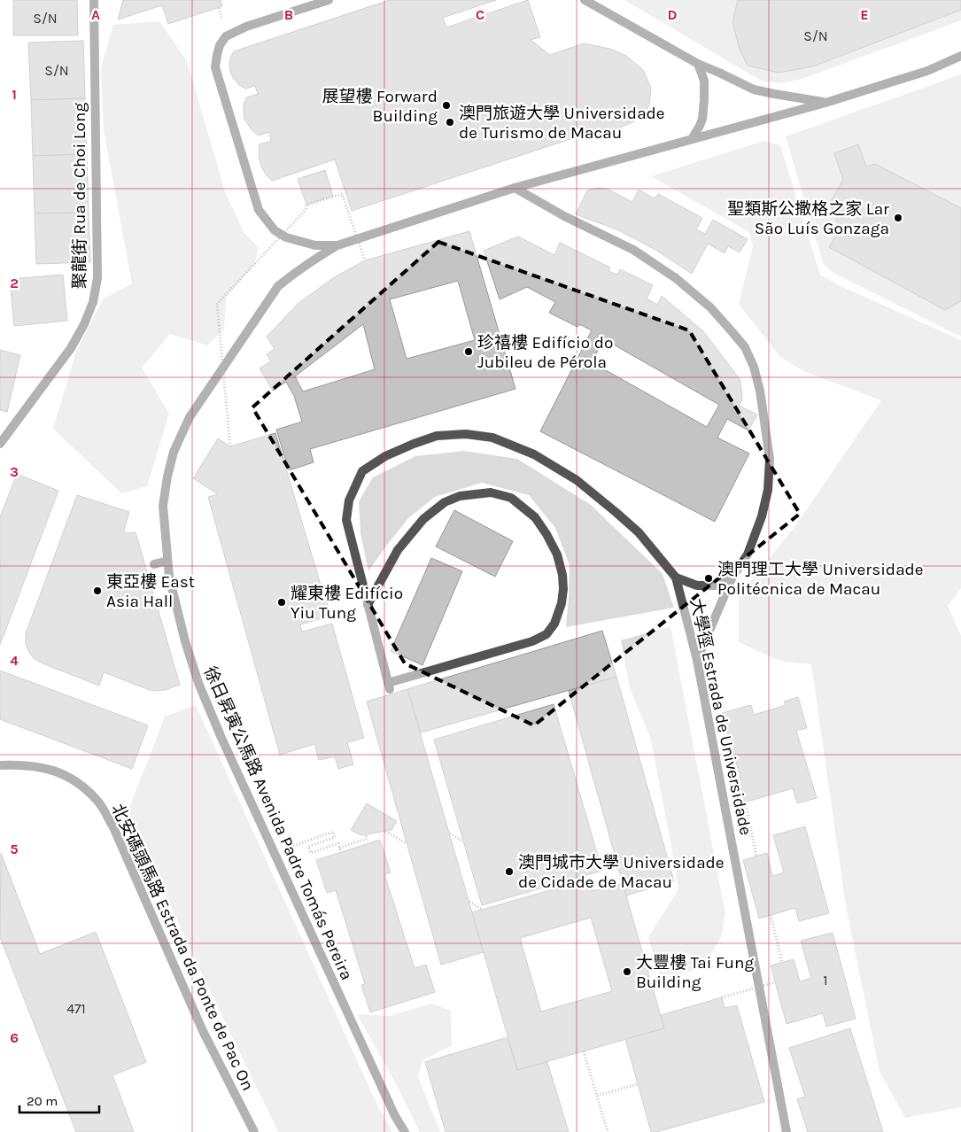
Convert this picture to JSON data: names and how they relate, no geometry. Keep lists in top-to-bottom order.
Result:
{
  "streets": {
    "street": [
      "聚龍街 Rua de Choi Long",
      "大學徑 Estrada de Universidade",
      "徐日昇寅公馬路 Avenida Padre Tomás Pereira",
      "北安碼頭馬路 Estrada da Ponte de Pac On"
    ]
  },
  "places": [
    "展望樓 Forward Building",
    "澳門旅遊大學 Universidade de Turismo de Macau",
    "聖類斯公撒格之家 Lar São Luís Gonzaga",
    "珍禧樓 Edifício do Jubileu de Pérola",
    "澳門理工大學 Universidade Politécnica de Macau",
    "東亞樓 East Asia Hall",
    "耀東樓 Edifício Yiu Tung",
    "澳門城市大學 Universidade de Cidade de Macau",
    "大豐樓 Tai Fung Building"
  ],
  "house_numbers": [
    "S/N",
    "S/N",
    "S/N",
    "1",
    "471"
  ],
  "scale_bar": "20 m",
  "grid": {
    "columns": [
      "A",
      "B",
      "C",
      "D",
      "E"
    ],
    "rows": [
      "1",
      "2",
      "3",
      "4",
      "5",
      "6"
    ]
  }
}
